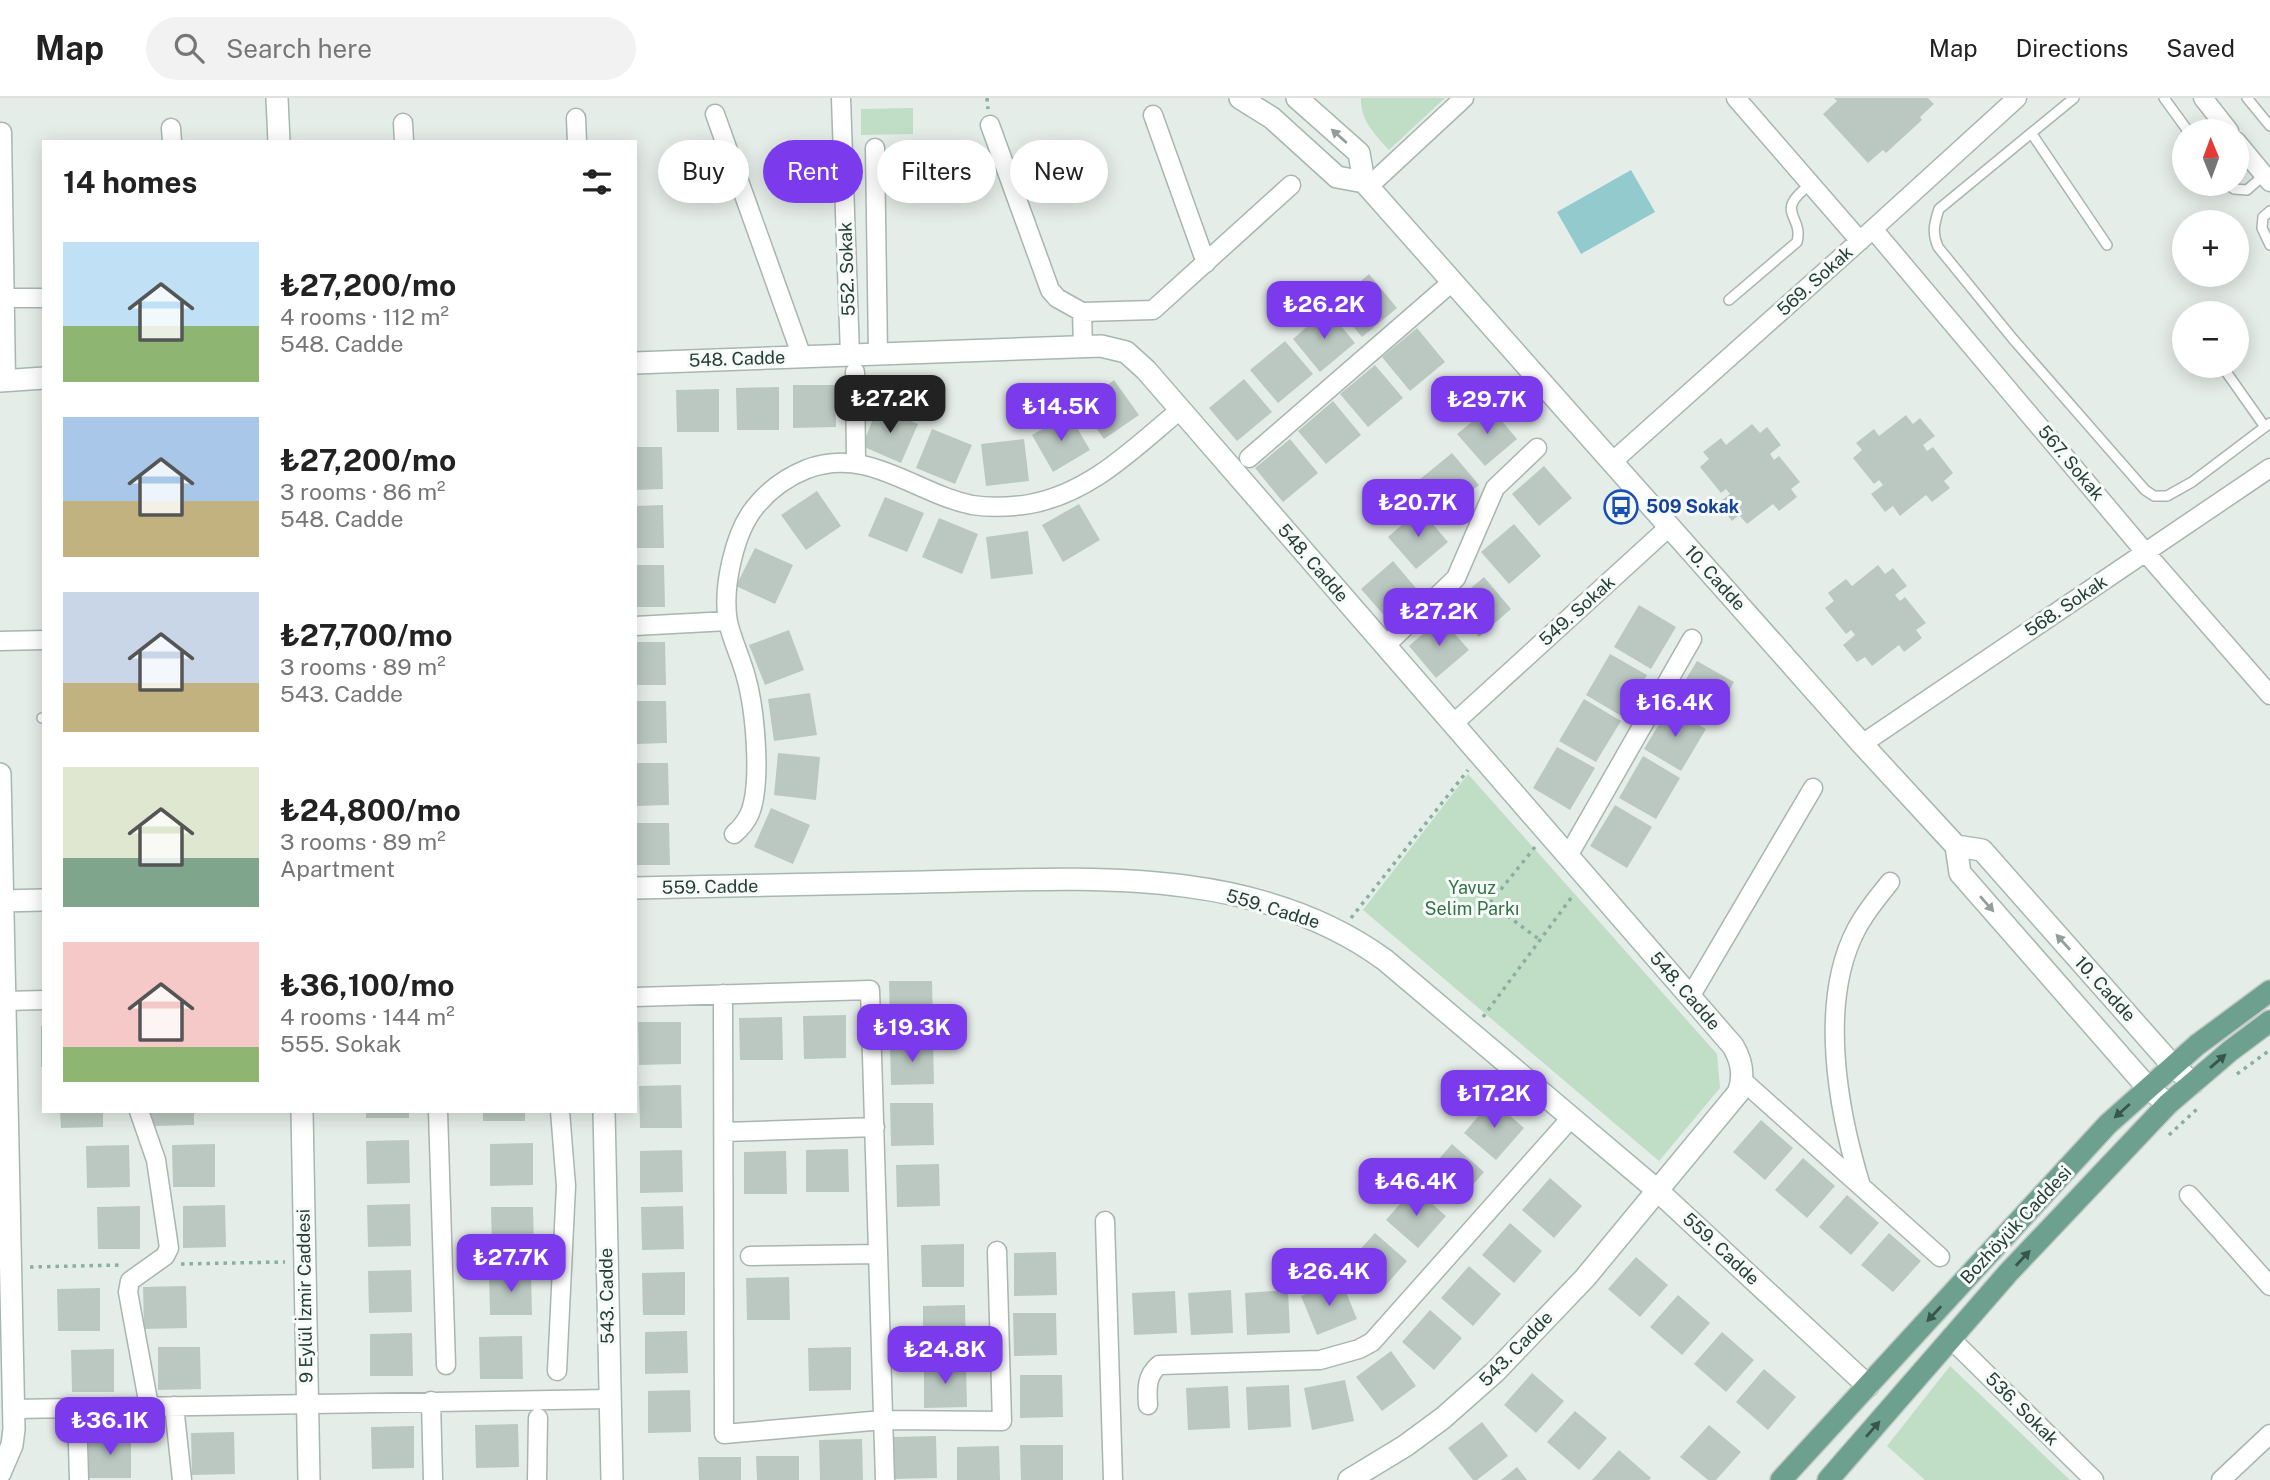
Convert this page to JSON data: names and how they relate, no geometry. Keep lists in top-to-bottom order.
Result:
{
  "streets": {
    "main road": ["Bozhöyük Caddesi"],
    "street": [
      "552. Sokak",
      "569. Sokak",
      "548. Cadde",
      "567. Sokak",
      "10. Cadde",
      "568. Sokak",
      "549. Sokak",
      "559. Cadde",
      "9 Eylül İzmir Caddesi",
      "543. Cadde",
      "536. Sokak"
    ]
  },
  "crossings": [
    ["552. Sokak", "548. Cadde"],
    ["569. Sokak", "567. Sokak"],
    ["569. Sokak", "10. Cadde"],
    ["548. Cadde", "549. Sokak"],
    ["567. Sokak", "568. Sokak"],
    ["10. Cadde", "568. Sokak"],
    ["10. Cadde", "549. Sokak"],
    ["10. Cadde", "Bozhöyük Caddesi"],
    ["559. Cadde", "Bozhöyük Caddesi"],
    ["559. Cadde", "543. Cadde"],
    ["Bozhöyük Caddesi", "536. Sokak"]
  ],
  "parks": ["Yavuz Selim Parkı"],
  "places": {
    "bus stop": ["509 Sokak"]
  },
  "north": "top",
  "page": {
    "header": "Map",
    "search": "Search here",
    "nav": ["Map", "Directions", "Saved"],
    "map_buttons": ["+", "−"],
    "chip": [
      "Buy",
      "Rent",
      "Filters",
      "New"
    ],
    "heading": "14 homes",
    "list": [
      {
        "name": "₺27,200/mo",
        "note": "4 rooms · 112 m² · 548. Cadde"
      },
      {
        "name": "₺27,200/mo",
        "note": "3 rooms · 86 m² · 548. Cadde"
      },
      {
        "name": "₺27,700/mo",
        "note": "3 rooms · 89 m² · 543. Cadde"
      },
      {
        "name": "₺24,800/mo",
        "note": "3 rooms · 89 m² · Apartment"
      },
      {
        "name": "₺36,100/mo",
        "note": "4 rooms · 144 m² · 555. Sokak"
      }
    ],
    "price": [
      "₺26.2K",
      "₺27.2K",
      "₺29.7K",
      "₺14.5K",
      "₺20.7K",
      "₺27.2K",
      "₺16.4K",
      "₺19.3K",
      "₺17.2K",
      "₺46.4K",
      "₺27.7K",
      "₺26.4K",
      "₺24.8K",
      "₺36.1K"
    ]
  }
}
